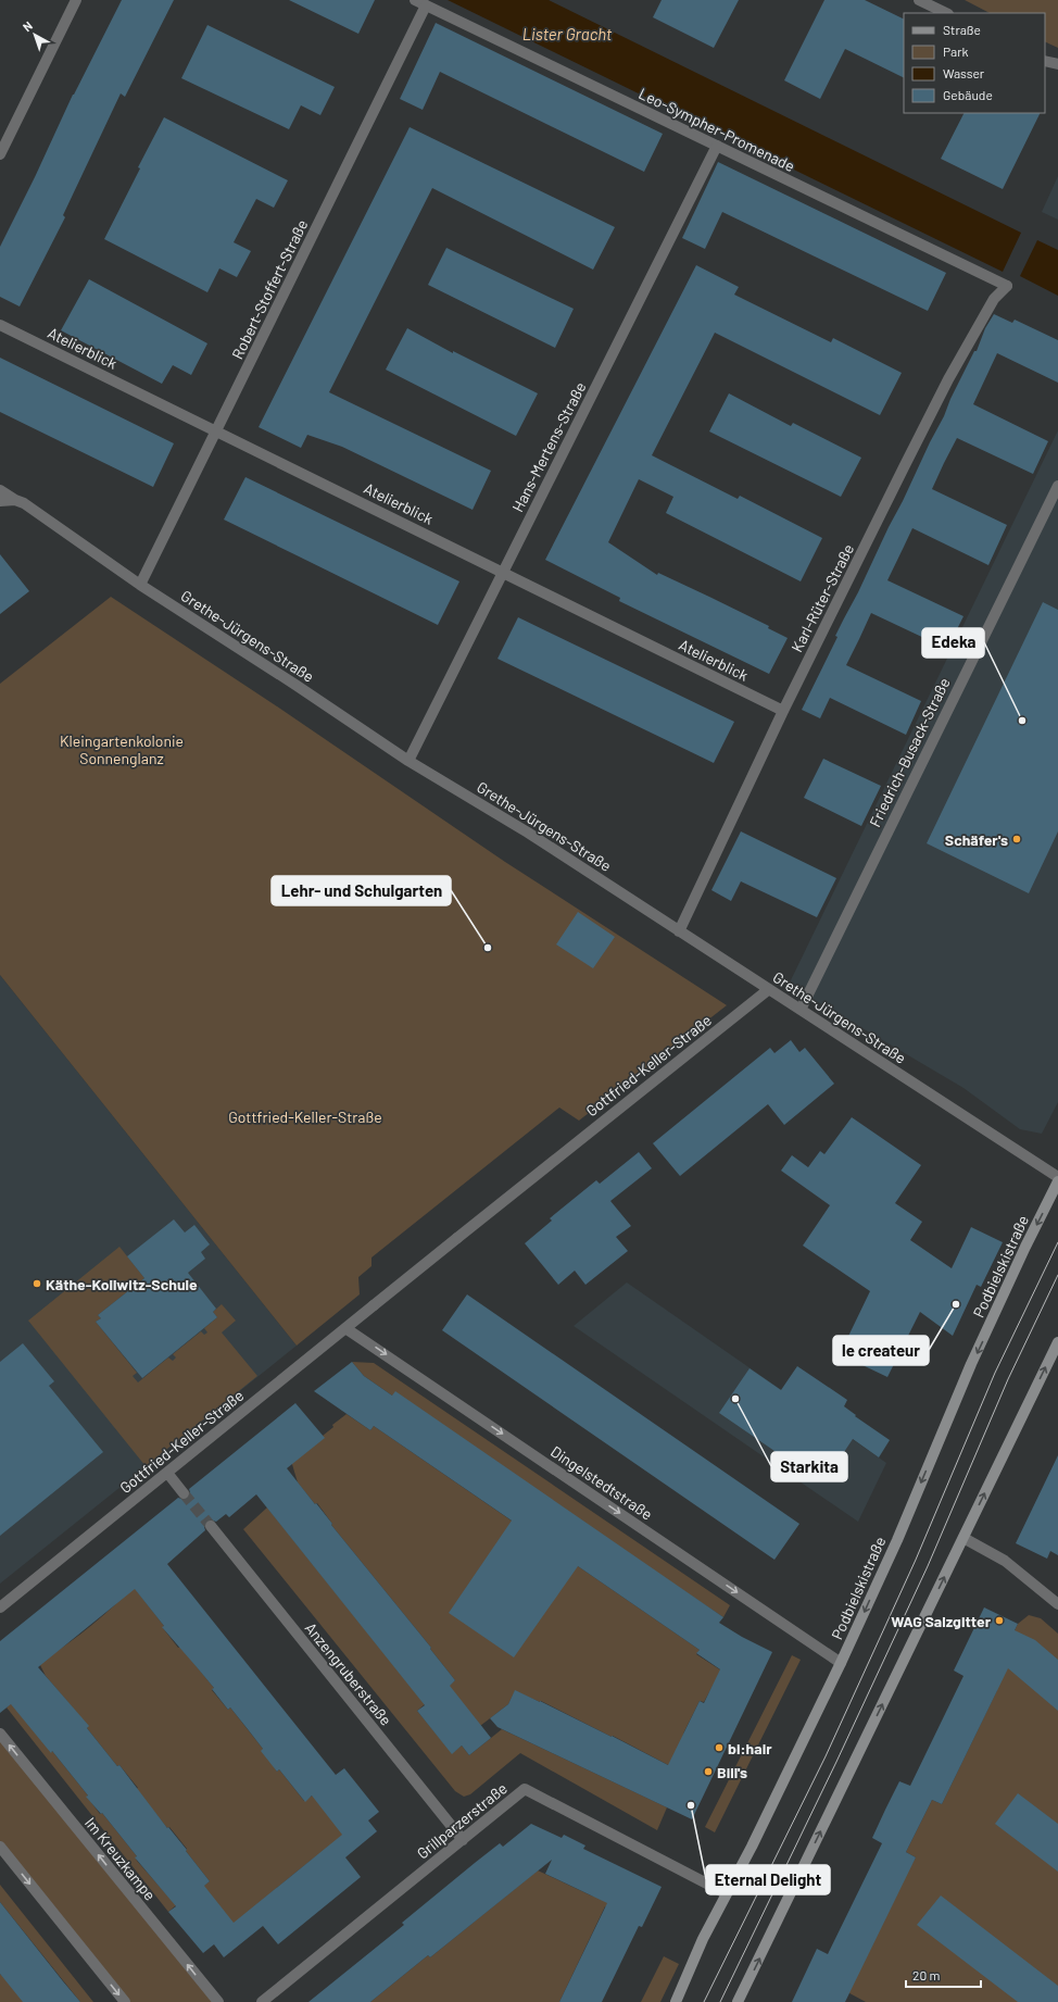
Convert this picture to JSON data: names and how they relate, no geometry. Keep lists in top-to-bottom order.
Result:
{
  "streets": {
    "main road": ["Podbielskistraße"],
    "street": [
      "Leo-Sympher-Promenade",
      "Robert-Stoffert-Straße",
      "Atelierblick",
      "Hans-Mertens-Straße",
      "Karl-Rüter-Straße",
      "Grethe-Jürgens-Straße",
      "Friedrich-Busack-Straße",
      "Gottfried-Keller-Straße",
      "Dingelstedtstraße",
      "Anzengruberstraße",
      "Grillparzerstraße",
      "Im Kreuzkampe"
    ]
  },
  "crossings": [
    ["Leo-Sympher-Promenade", "Robert-Stoffert-Straße"],
    ["Leo-Sympher-Promenade", "Hans-Mertens-Straße"],
    ["Leo-Sympher-Promenade", "Karl-Rüter-Straße"],
    ["Robert-Stoffert-Straße", "Atelierblick"],
    ["Robert-Stoffert-Straße", "Grethe-Jürgens-Straße"],
    ["Atelierblick", "Hans-Mertens-Straße"],
    ["Atelierblick", "Karl-Rüter-Straße"],
    ["Hans-Mertens-Straße", "Grethe-Jürgens-Straße"],
    ["Karl-Rüter-Straße", "Grethe-Jürgens-Straße"],
    ["Grethe-Jürgens-Straße", "Friedrich-Busack-Straße"],
    ["Grethe-Jürgens-Straße", "Gottfried-Keller-Straße"],
    ["Gottfried-Keller-Straße", "Dingelstedtstraße"],
    ["Podbielskistraße", "Dingelstedtstraße"],
    ["Podbielskistraße", "Grillparzerstraße"],
    ["Anzengruberstraße", "Grillparzerstraße"]
  ],
  "one_way": ["Dingelstedtstraße"],
  "water": ["Lister Gracht"],
  "parks": ["Kleingartenkolonie Sonnenglanz", "Gottfried-Keller-Straße"],
  "places": [
    "Edeka",
    "Schäfer's",
    "Lehr- und Schulgarten",
    "Käthe-Kollwitz-Schule",
    "le createur",
    "Starkita",
    "WAG Salzgitter",
    "bi:hair",
    "Bill's",
    "Eternal Delight"
  ],
  "legend": [
    "Straße",
    "Park",
    "Wasser",
    "Gebäude"
  ],
  "scale_bar": "20 m",
  "north": "top left"
}
